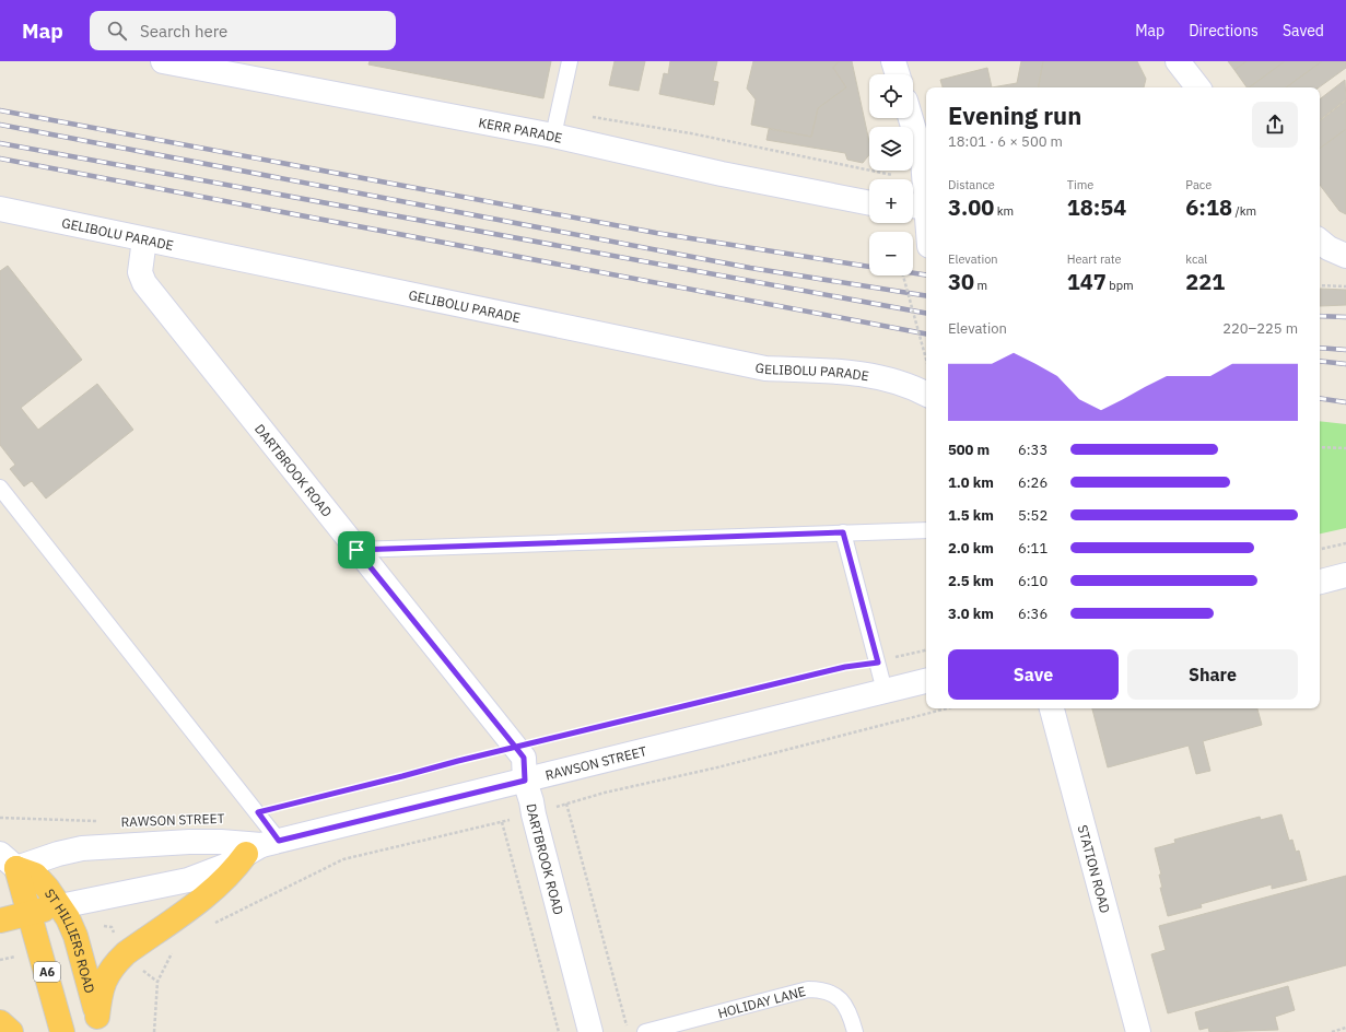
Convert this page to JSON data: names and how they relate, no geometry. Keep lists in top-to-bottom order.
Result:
{
  "streets": {
    "highway": ["RAWSON STREET", "ST HILLIERS ROAD", "A6"],
    "street": [
      "KERR PARADE",
      "GELIBOLU PARADE",
      "DARTBROOK ROAD",
      "STATION ROAD"
    ],
    "lane": ["HOLIDAY LANE"]
  },
  "crossings": [
    ["GELIBOLU PARADE", "DARTBROOK ROAD"],
    ["DARTBROOK ROAD", "RAWSON STREET"],
    ["RAWSON STREET", "ST HILLIERS ROAD"]
  ],
  "page": {
    "header": "Map",
    "search": "Search here",
    "nav": ["Map", "Directions", "Saved"],
    "map_buttons": ["+", "−"],
    "heading": ["Evening run", "18:01 · 6 × 500 m"],
    "stats": [
      ["Distance", "3.00 km"],
      ["Time", "18:54"],
      ["Pace", "6:18 /km"],
      ["Elevation", "30 m"],
      ["Heart rate", "147 bpm"],
      ["kcal", "221"]
    ],
    "chart": ["Elevation", "220–225 m"],
    "list": [
      {
        "name": "500 m",
        "note": "6:33"
      },
      {
        "name": "1.0 km",
        "note": "6:26"
      },
      {
        "name": "1.5 km",
        "note": "5:52"
      },
      {
        "name": "2.0 km",
        "note": "6:11"
      },
      {
        "name": "2.5 km",
        "note": "6:10"
      },
      {
        "name": "3.0 km",
        "note": "6:36"
      }
    ],
    "buttons": ["Save", "Share"]
  }
}
